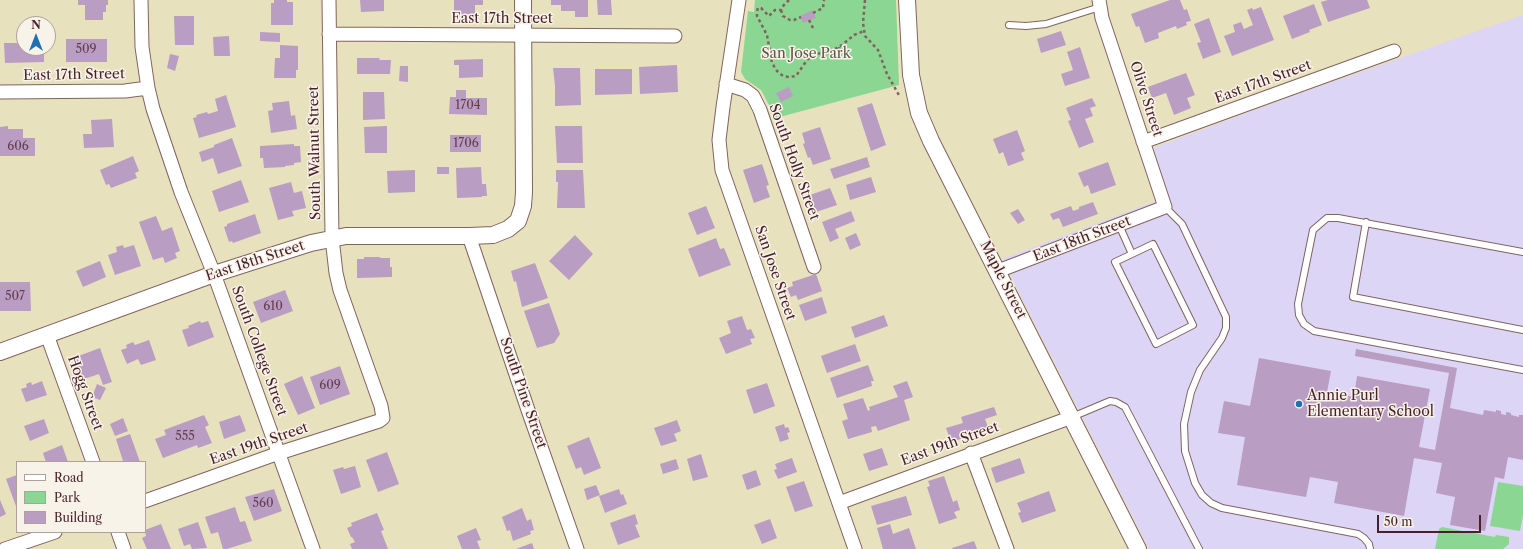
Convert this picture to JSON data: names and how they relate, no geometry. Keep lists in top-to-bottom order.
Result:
{
  "streets": {
    "street": [
      "East 17th Street",
      "Olive Street",
      "South Walnut Street",
      "South Holly Street",
      "East 18th Street",
      "San Jose Street",
      "Maple Street",
      "South College Street",
      "Hogg Street",
      "South Pine Street",
      "East 19th Street"
    ]
  },
  "crossings": [
    ["East 17th Street", "Olive Street"],
    ["East 17th Street", "South Walnut Street"],
    ["East 17th Street", "East 18th Street"],
    ["East 17th Street", "South College Street"],
    ["Olive Street", "East 18th Street"],
    ["South Walnut Street", "East 18th Street"],
    ["South Walnut Street", "East 19th Street"],
    ["South Holly Street", "San Jose Street"],
    ["East 18th Street", "Maple Street"],
    ["East 18th Street", "South College Street"],
    ["East 18th Street", "Hogg Street"],
    ["East 18th Street", "South Pine Street"],
    ["San Jose Street", "East 19th Street"],
    ["Maple Street", "East 19th Street"],
    ["South College Street", "East 19th Street"]
  ],
  "parks": ["San Jose Park"],
  "places": ["Annie Purl Elementary School"],
  "house_numbers": [
    "509",
    "1704",
    "1706",
    "606",
    "507",
    "610",
    "609",
    "555",
    "560"
  ],
  "legend": ["Road", "Park", "Building"],
  "scale_bar": "50 m",
  "north": "top"
}
